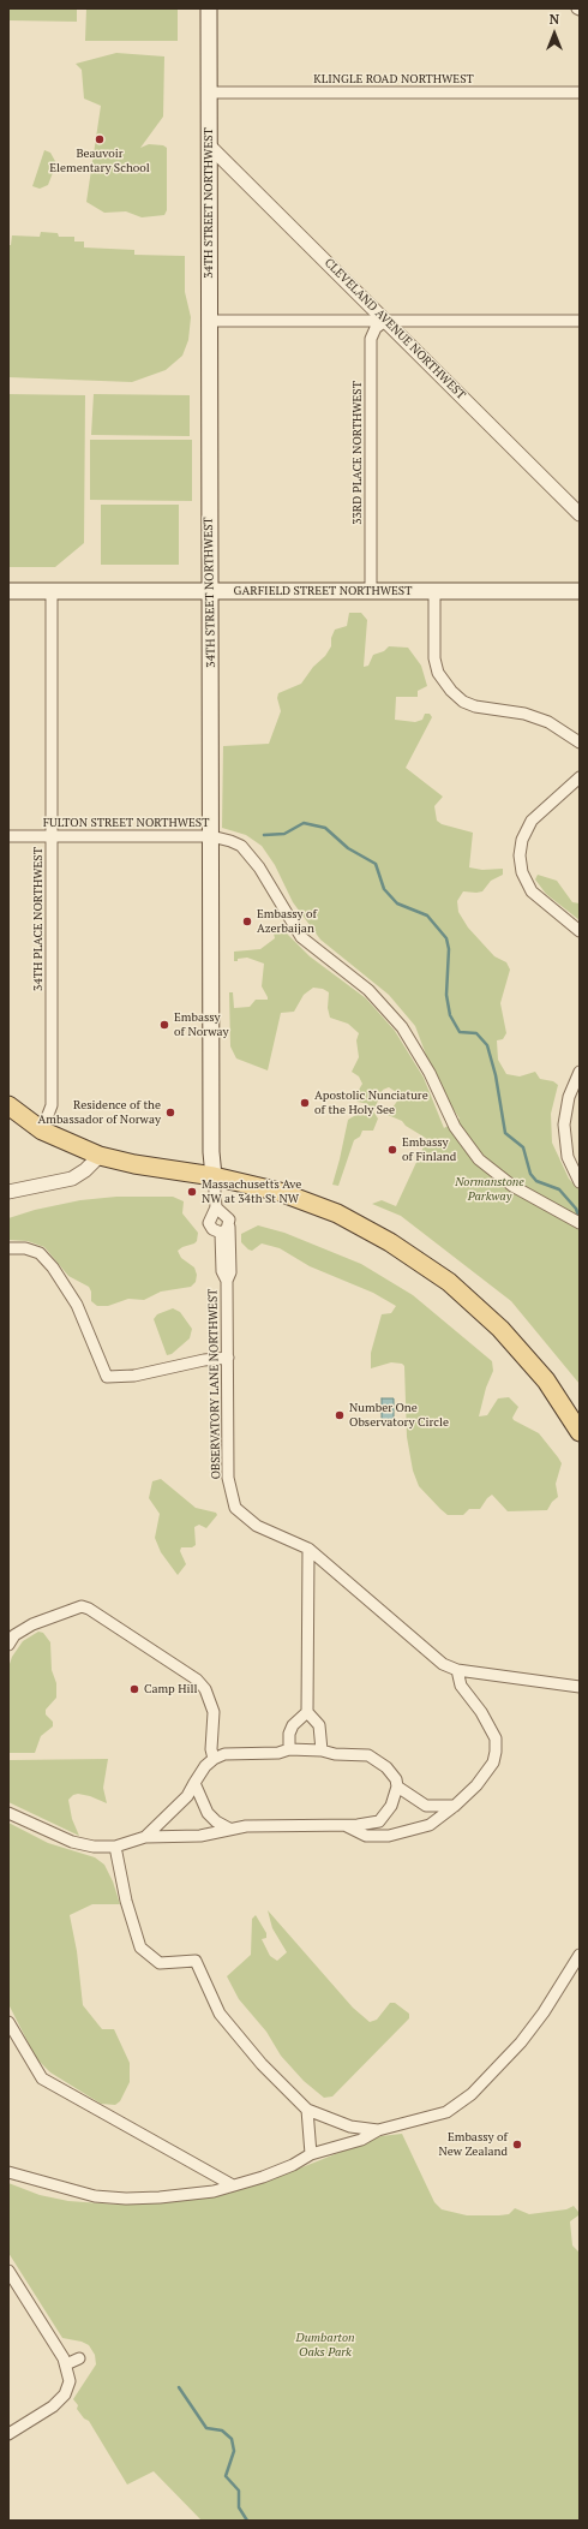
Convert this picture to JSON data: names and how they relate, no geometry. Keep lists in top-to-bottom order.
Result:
{
  "streets": {
    "main road": ["34TH STREET NORTHWEST", "GARFIELD STREET NORTHWEST"],
    "street": [
      "KLINGLE ROAD NORTHWEST",
      "CLEVELAND AVENUE NORTHWEST",
      "33RD PLACE NORTHWEST",
      "FULTON STREET NORTHWEST",
      "34TH PLACE NORTHWEST",
      "OBSERVATORY LANE NORTHWEST"
    ]
  },
  "crossings": [
    ["KLINGLE ROAD NORTHWEST", "34TH STREET NORTHWEST"],
    ["34TH STREET NORTHWEST", "CLEVELAND AVENUE NORTHWEST"],
    ["34TH STREET NORTHWEST", "GARFIELD STREET NORTHWEST"],
    ["34TH STREET NORTHWEST", "FULTON STREET NORTHWEST"],
    ["CLEVELAND AVENUE NORTHWEST", "33RD PLACE NORTHWEST"],
    ["33RD PLACE NORTHWEST", "GARFIELD STREET NORTHWEST"],
    ["GARFIELD STREET NORTHWEST", "34TH PLACE NORTHWEST"],
    ["FULTON STREET NORTHWEST", "34TH PLACE NORTHWEST"]
  ],
  "parks": ["Normanstone Parkway", "Dumbarton Oaks Park"],
  "places": [
    "Beauvoir Elementary School",
    "Embassy of Azerbaijan",
    "Embassy of Norway",
    "Apostolic Nunciature of the Holy See",
    "Residence of the Ambassador of Norway",
    "Embassy of Finland",
    "Massachusetts Ave NW at 34th St NW",
    "Number One Observatory Circle",
    "Camp Hill",
    "Embassy of New Zealand"
  ],
  "north": "top"
}
